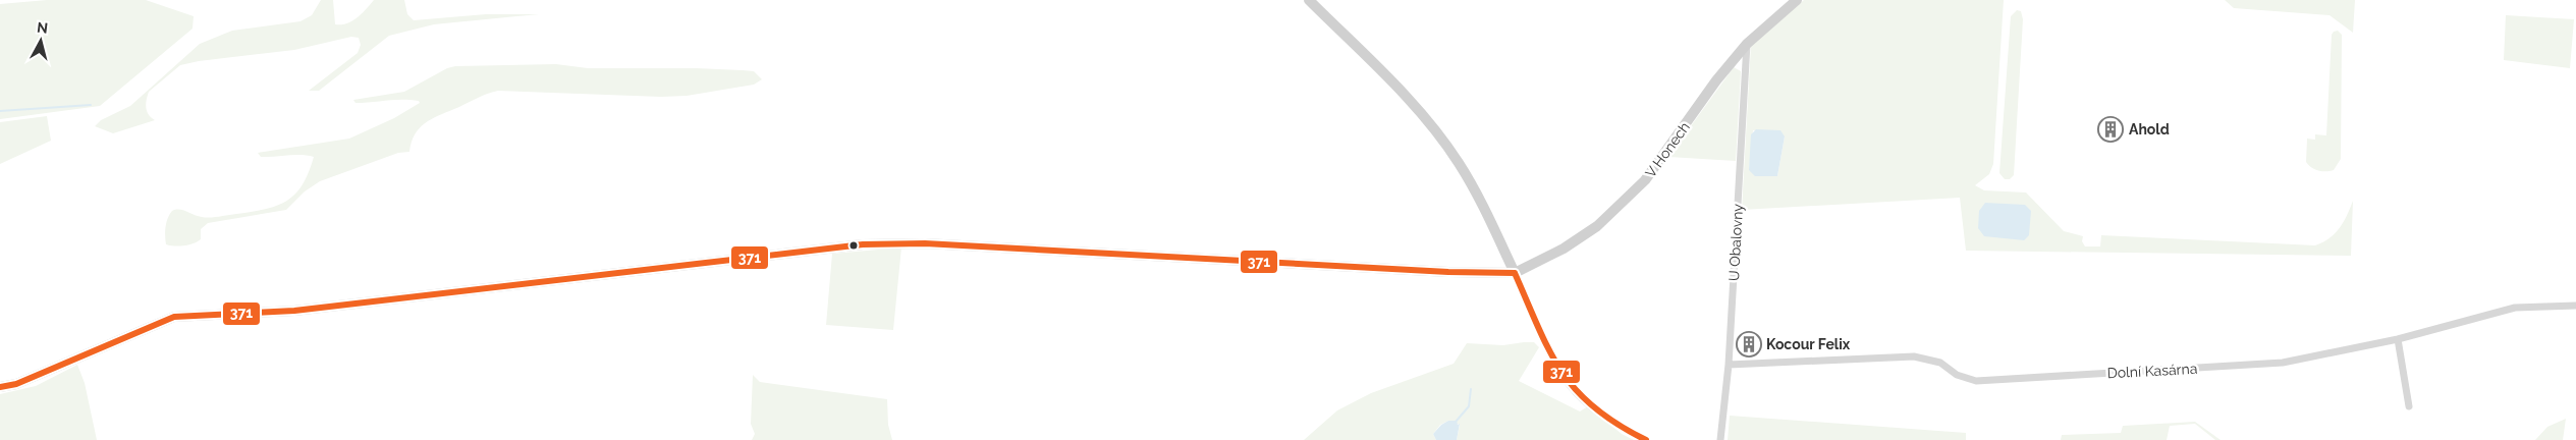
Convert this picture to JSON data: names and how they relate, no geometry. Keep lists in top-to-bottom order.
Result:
{
  "streets": {
    "street": ["V Honech", "U Obalovny", "Dolní Kasárna"]
  },
  "crossings": [
    ["V Honech", "U Obalovny"],
    ["U Obalovny", "Dolní Kasárna"]
  ],
  "places": {
    "building": ["Ahold", "Kocour Felix"]
  },
  "lines": ["transit line 371"],
  "north": "top"
}
